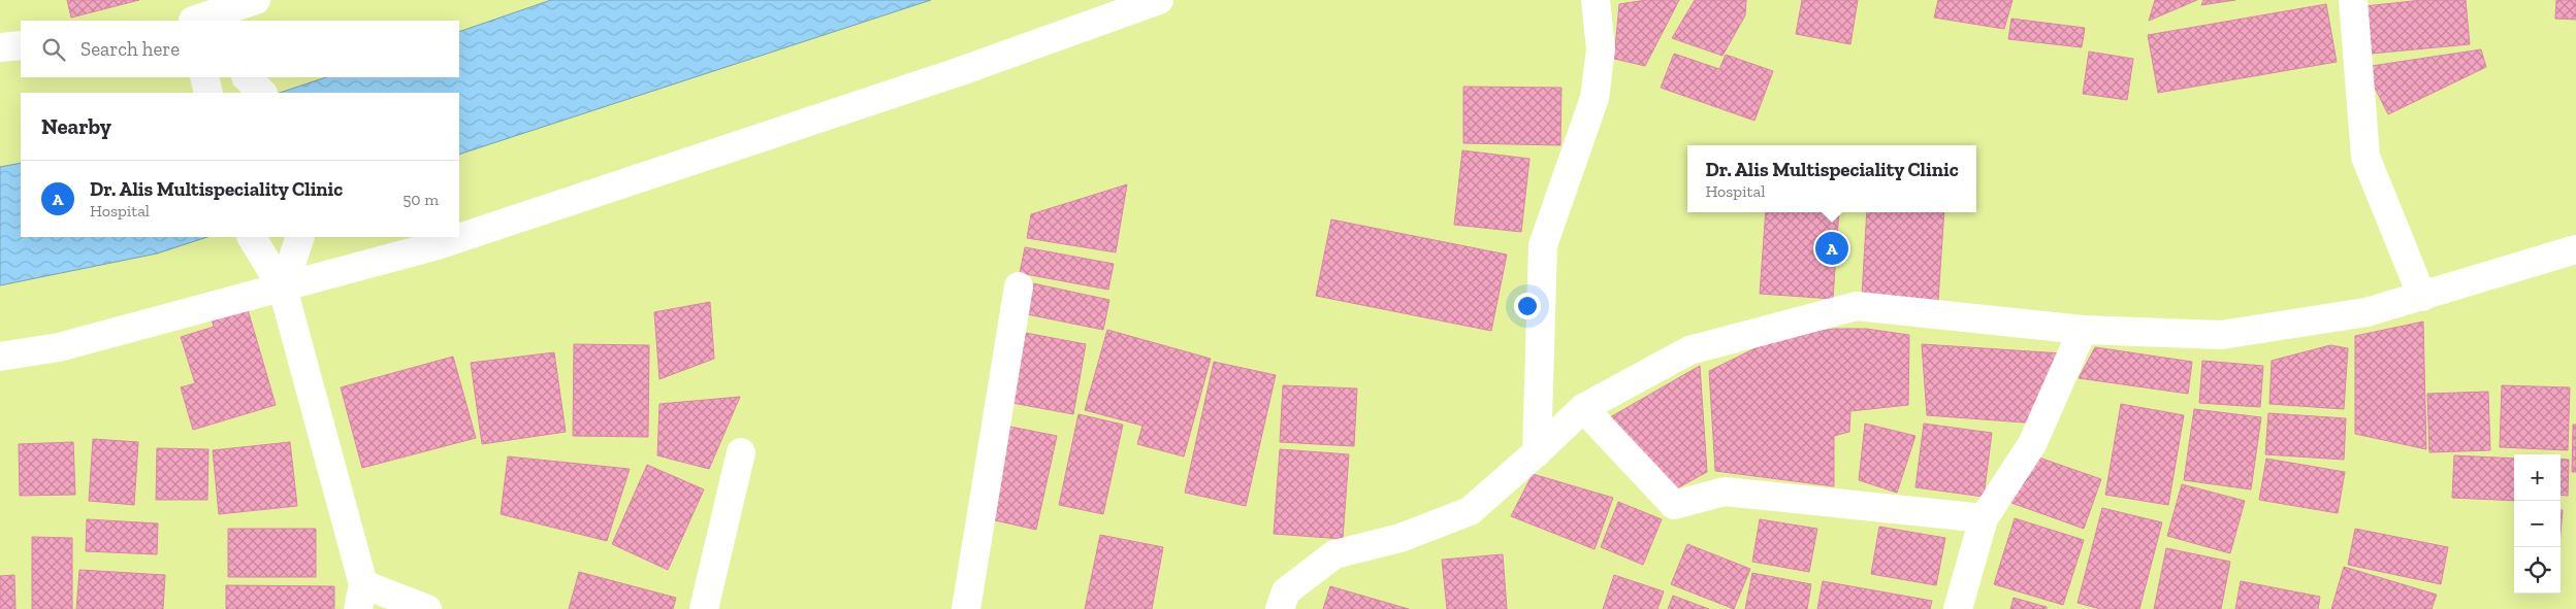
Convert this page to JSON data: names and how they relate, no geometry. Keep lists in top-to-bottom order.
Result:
{
  "page": {
    "search": "Search here",
    "heading": "Nearby",
    "popup": ["Dr. Alis Multispeciality Clinic", "Hospital"],
    "list": [
      {
        "mark": "A",
        "name": "Dr. Alis Multispeciality Clinic",
        "note": "Hospital",
        "value": "50 m"
      }
    ],
    "pins": "A",
    "map_buttons": ["+", "−"]
  }
}
